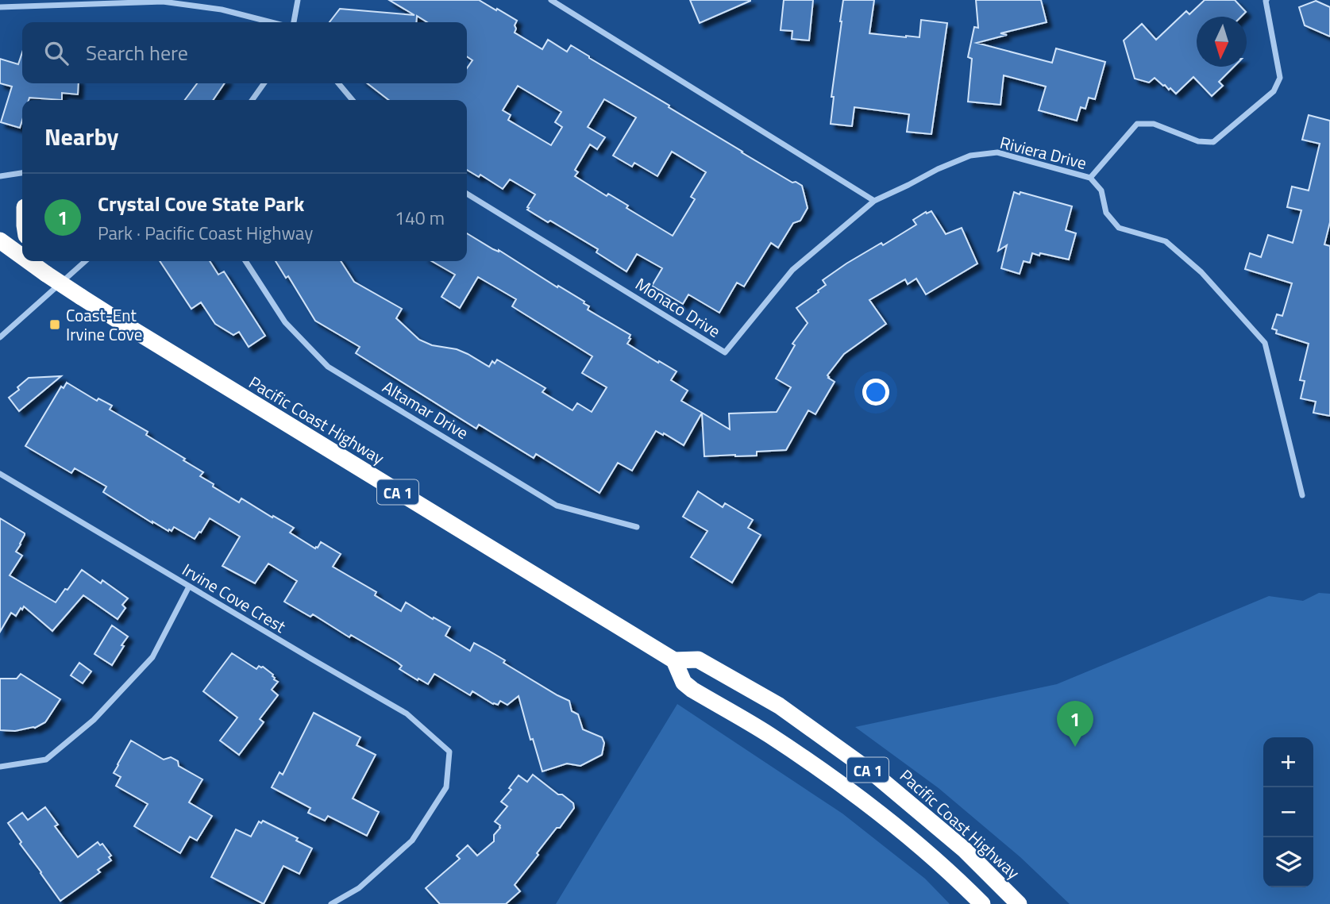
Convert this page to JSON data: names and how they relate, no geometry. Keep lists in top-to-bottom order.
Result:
{
  "streets": {
    "highway": ["Pacific Coast Highway", "CA 1"],
    "street": [
      "Riviera Drive",
      "Monaco Drive",
      "Altamar Drive",
      "Irvine Cove Crest"
    ]
  },
  "crossings": [
    ["Riviera Drive", "Monaco Drive"],
    ["Pacific Coast Highway", "CA 1"]
  ],
  "places": {
    "transit": ["Coast-Ent Irvine Cove"]
  },
  "north": "bottom",
  "page": {
    "search": "Search here",
    "heading": "Nearby",
    "list": [
      {
        "mark": "1",
        "name": "Crystal Cove State Park",
        "note": "Park · Pacific Coast Highway",
        "value": "140 m"
      }
    ],
    "pins": "1",
    "map_buttons": ["+", "−"]
  }
}
